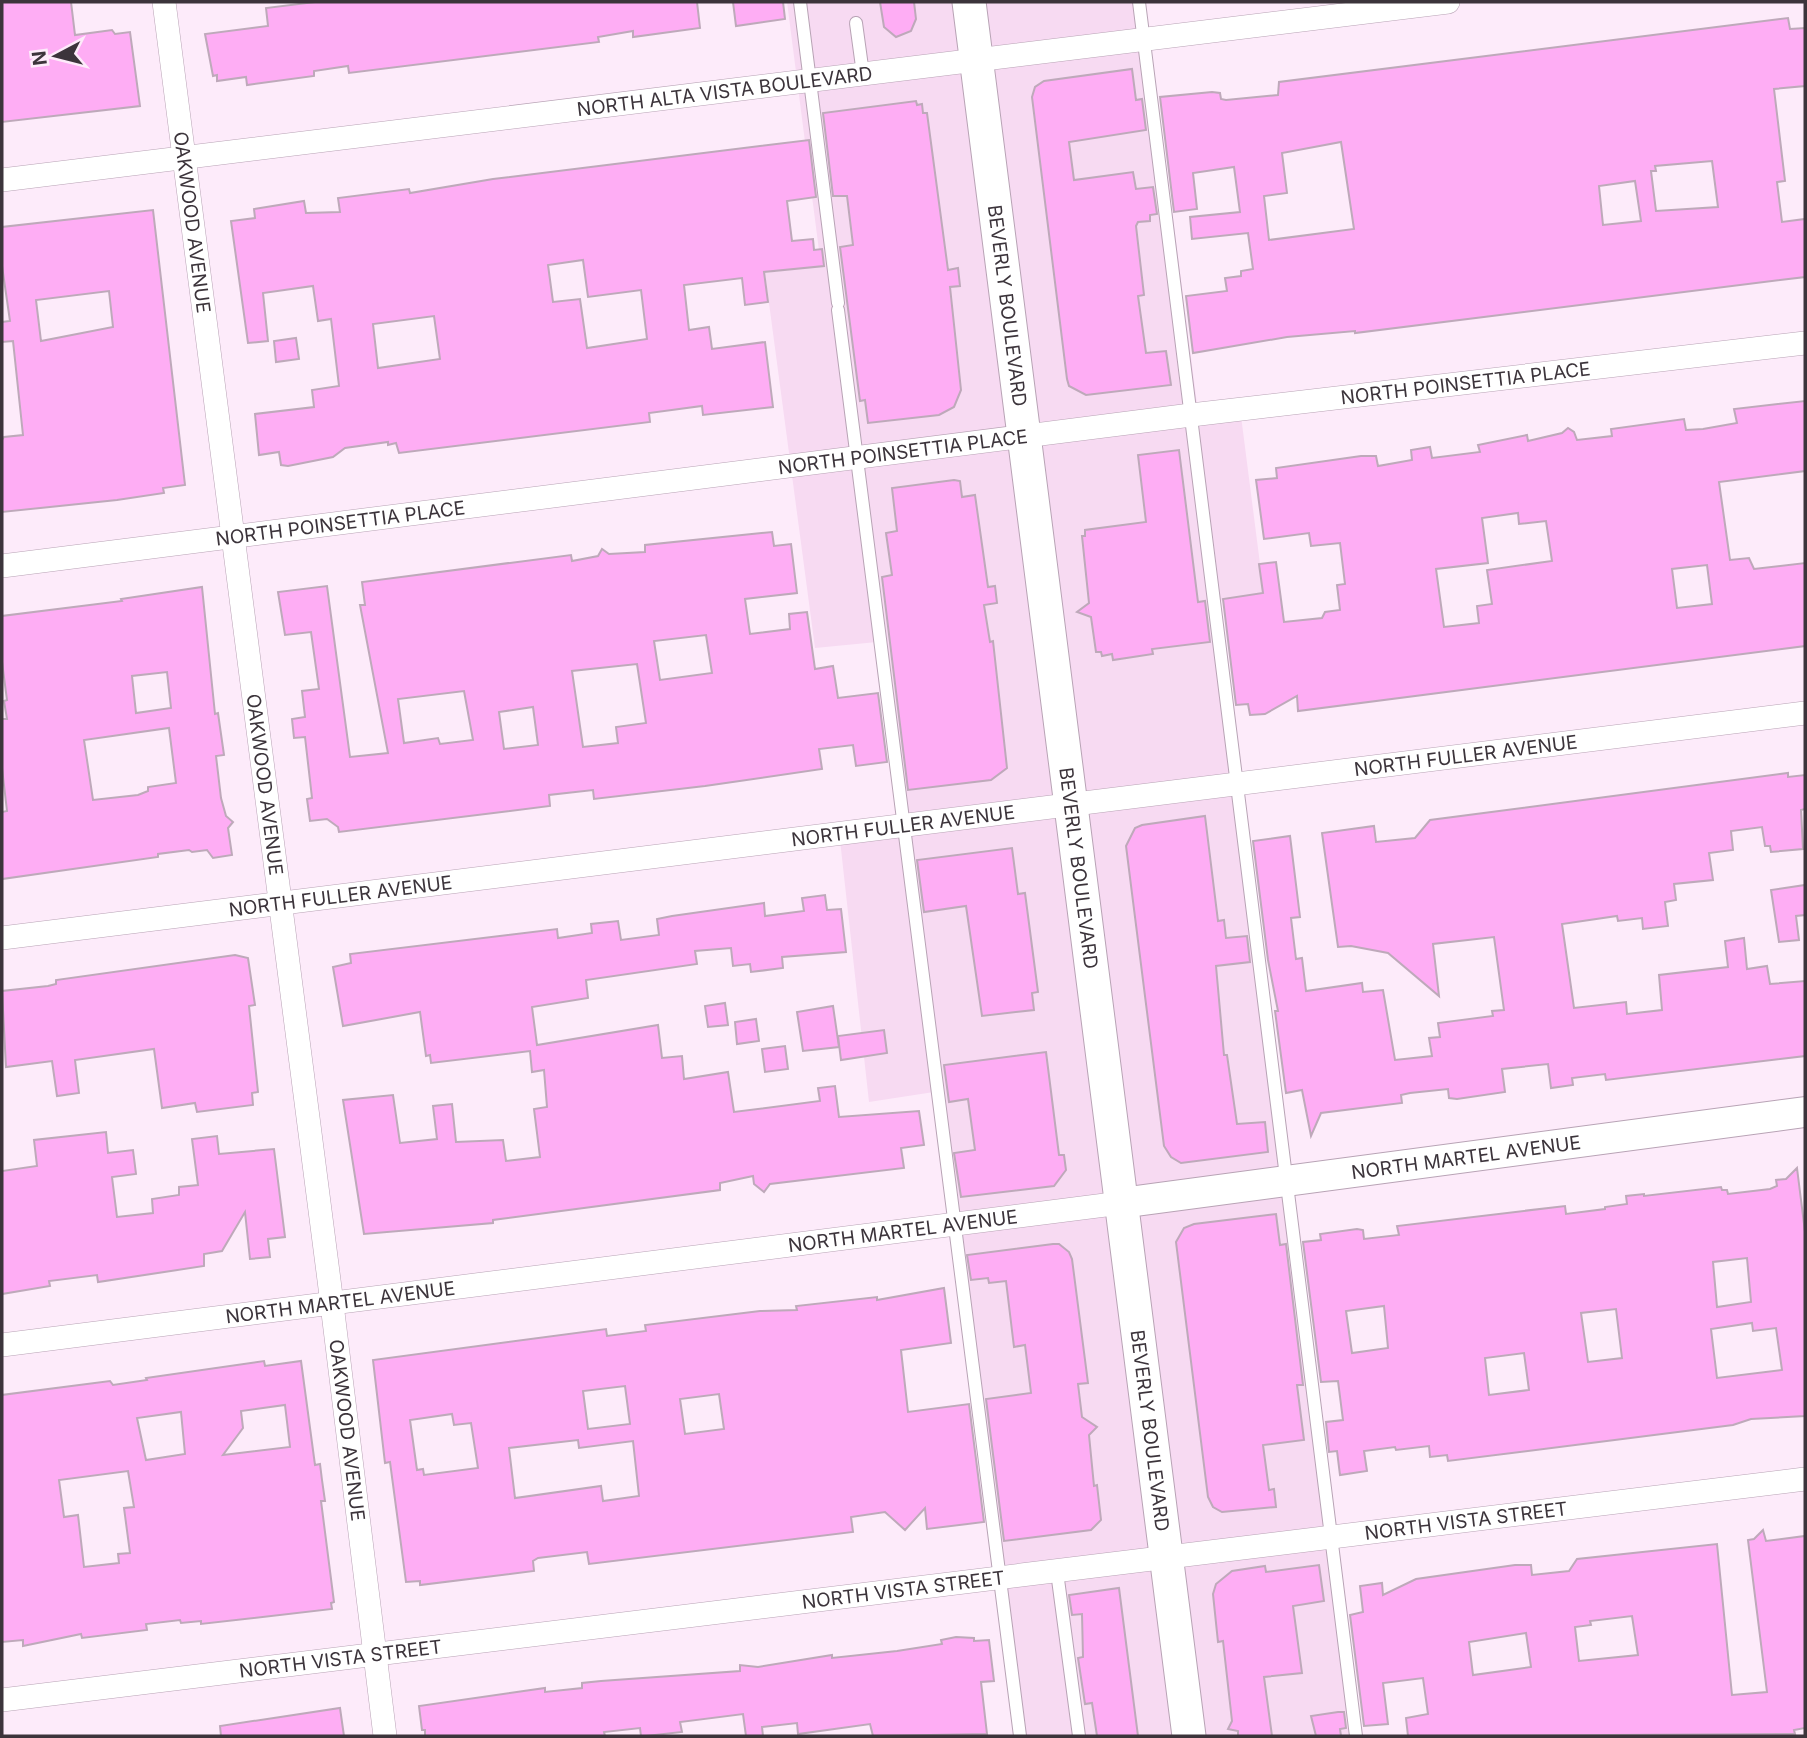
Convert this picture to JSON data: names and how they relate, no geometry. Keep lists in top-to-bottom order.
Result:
{
  "streets": {
    "main road": ["BEVERLY BOULEVARD"],
    "street": [
      "NORTH ALTA VISTA BOULEVARD",
      "OAKWOOD AVENUE",
      "NORTH POINSETTIA PLACE",
      "NORTH FULLER AVENUE",
      "NORTH MARTEL AVENUE",
      "NORTH VISTA STREET"
    ]
  },
  "crossings": [
    ["NORTH ALTA VISTA BOULEVARD", "OAKWOOD AVENUE"],
    ["NORTH ALTA VISTA BOULEVARD", "BEVERLY BOULEVARD"],
    ["OAKWOOD AVENUE", "NORTH POINSETTIA PLACE"],
    ["OAKWOOD AVENUE", "NORTH FULLER AVENUE"],
    ["OAKWOOD AVENUE", "NORTH MARTEL AVENUE"],
    ["OAKWOOD AVENUE", "NORTH VISTA STREET"],
    ["BEVERLY BOULEVARD", "NORTH POINSETTIA PLACE"],
    ["BEVERLY BOULEVARD", "NORTH FULLER AVENUE"],
    ["BEVERLY BOULEVARD", "NORTH MARTEL AVENUE"],
    ["BEVERLY BOULEVARD", "NORTH VISTA STREET"]
  ],
  "north": "left"
}
